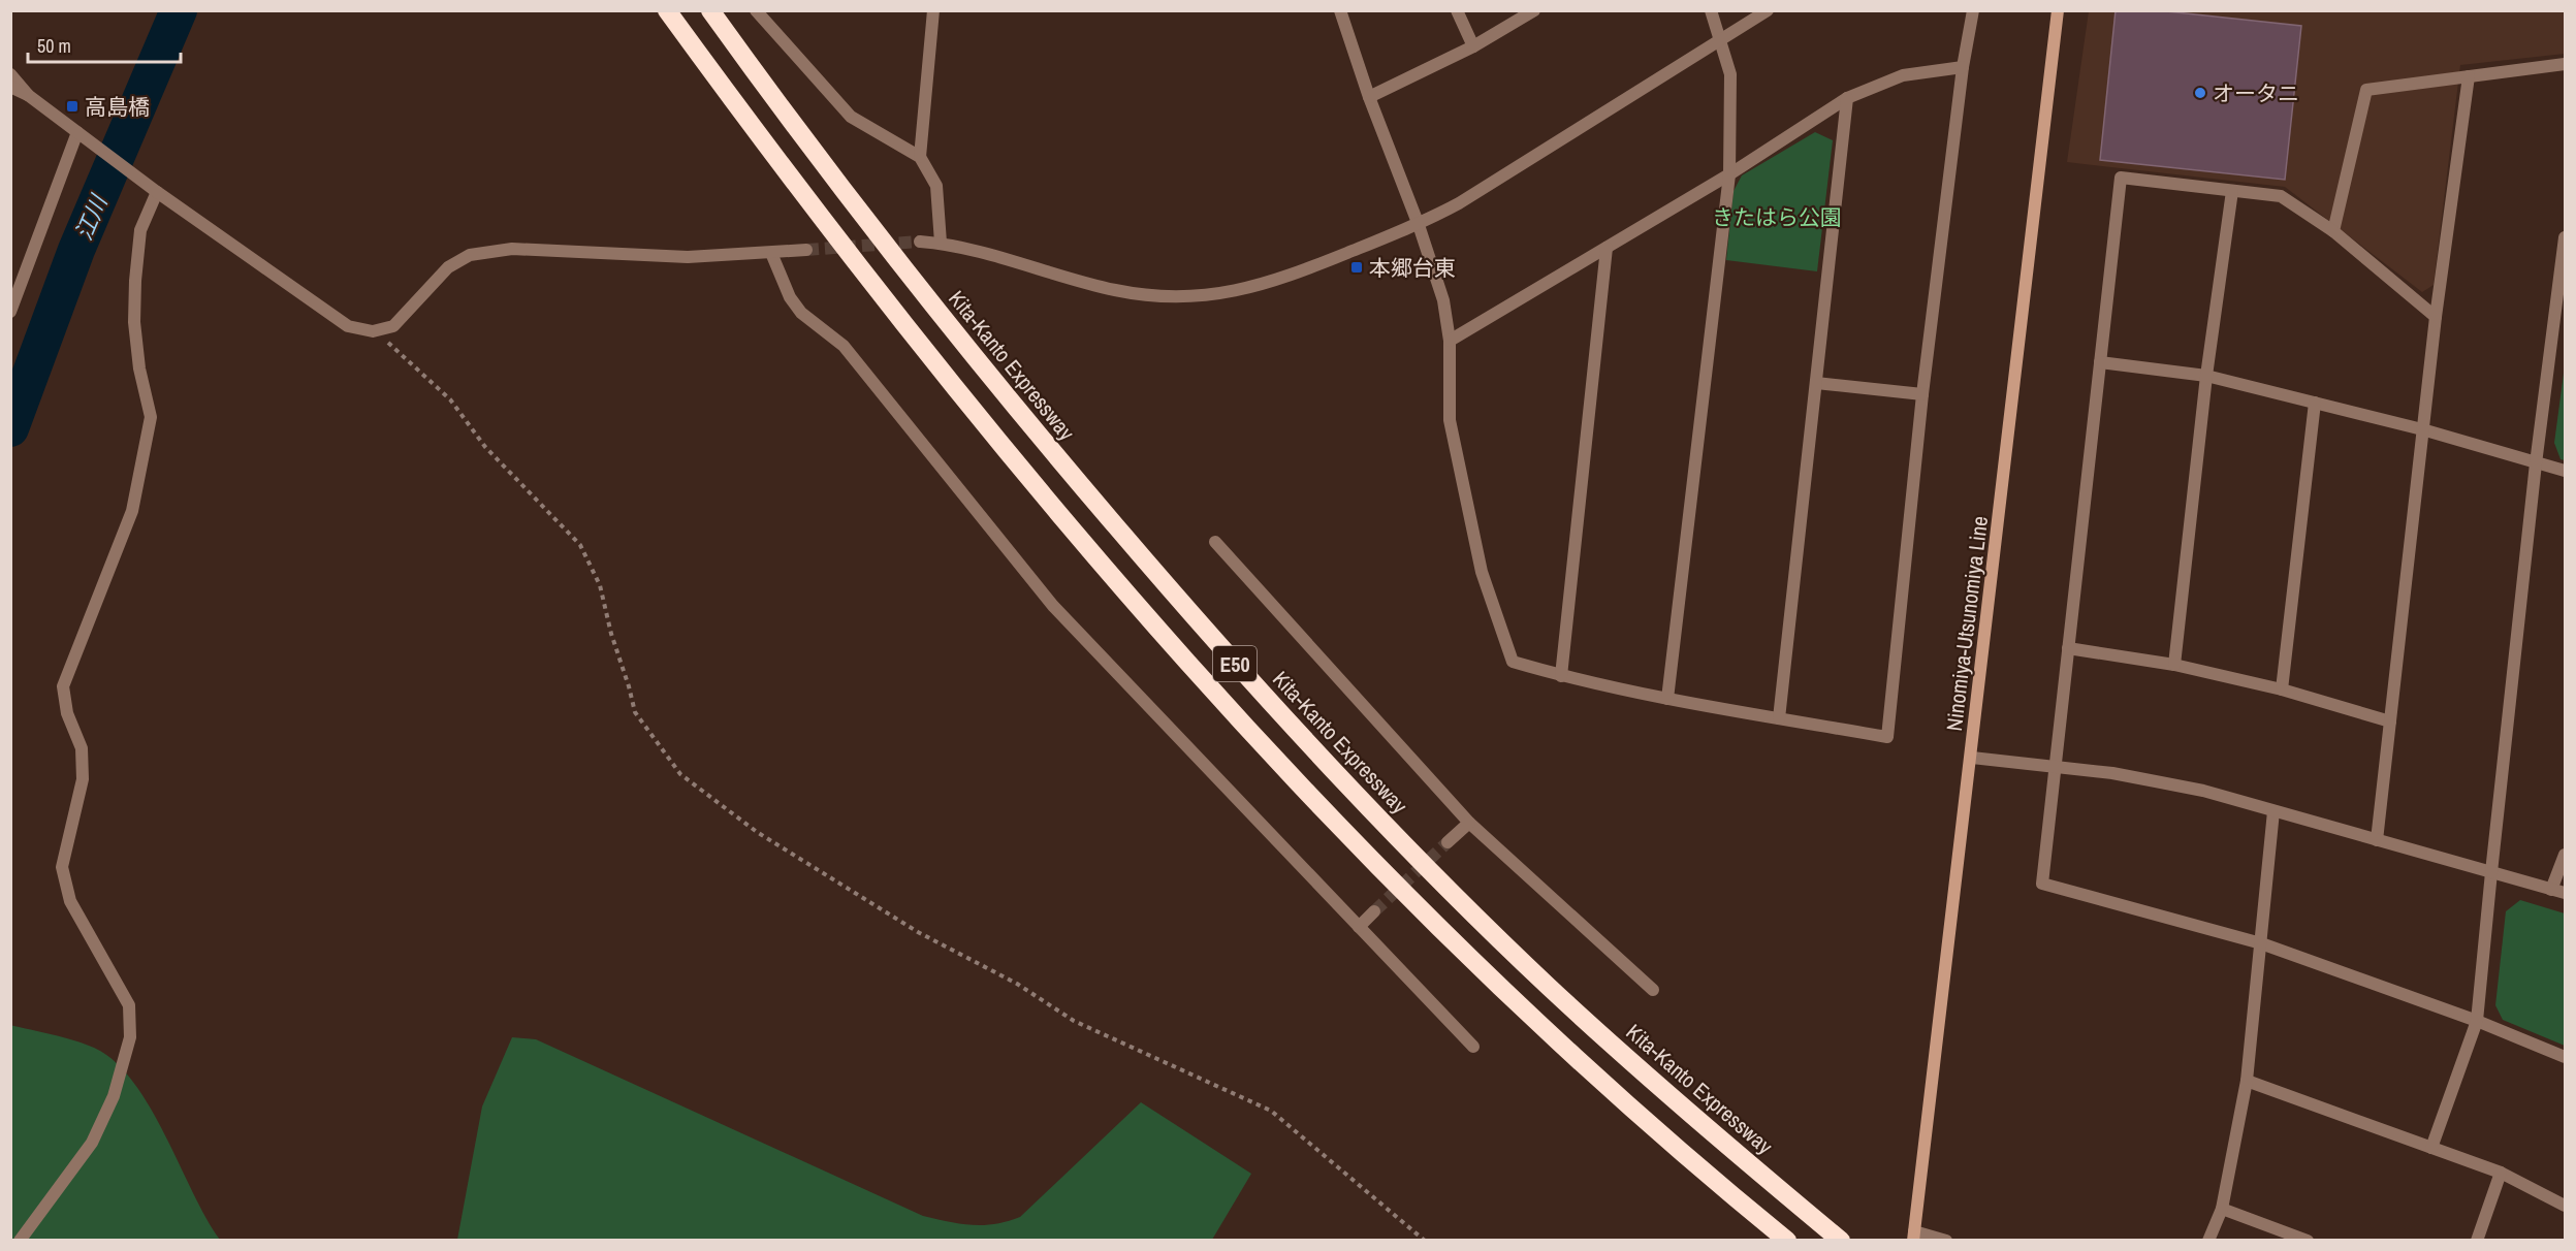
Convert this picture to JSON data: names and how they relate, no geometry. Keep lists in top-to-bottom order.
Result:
{
  "streets": {
    "highway": ["Kita-Kanto Expressway", "E50"],
    "main road": ["Ninomiya-Utsunomiya Line"]
  },
  "water": ["江川"],
  "parks": ["きたはら公園"],
  "places": {
    "other": ["オータニ"],
    "transit": ["高島橋", "本郷台東"]
  },
  "scale_bar": "50 m"
}
